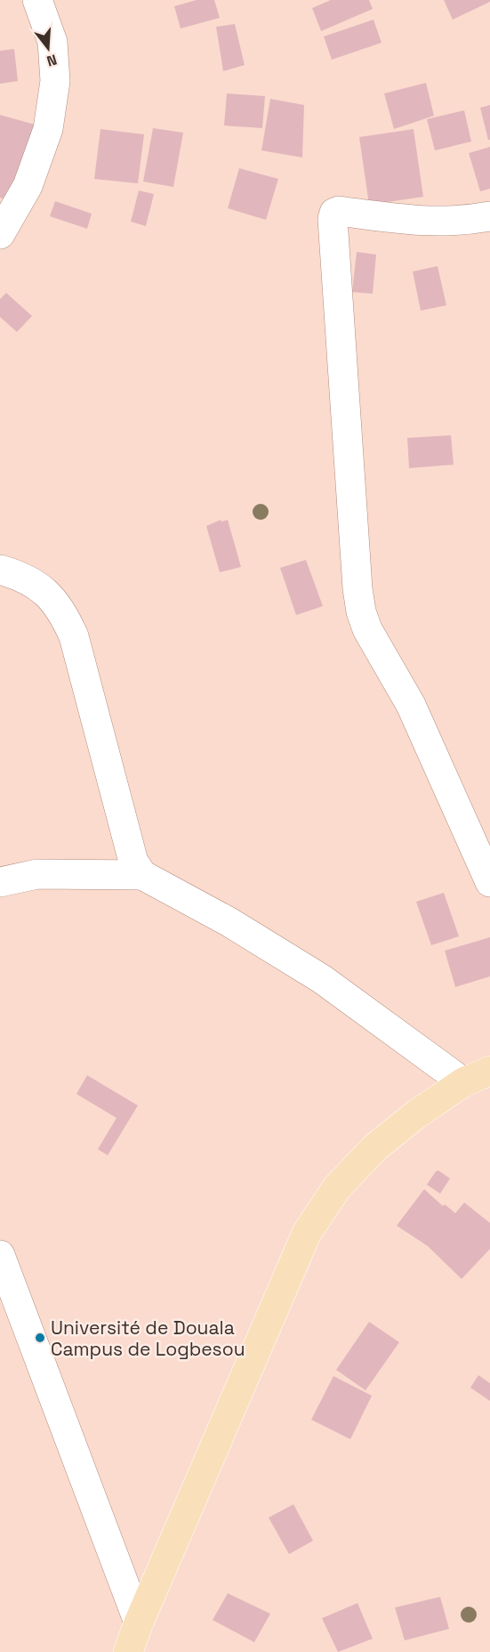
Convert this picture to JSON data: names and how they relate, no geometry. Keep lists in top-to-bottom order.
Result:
{
  "places": ["Université de Douala Campus de Logbesou"],
  "north": "bottom"
}
